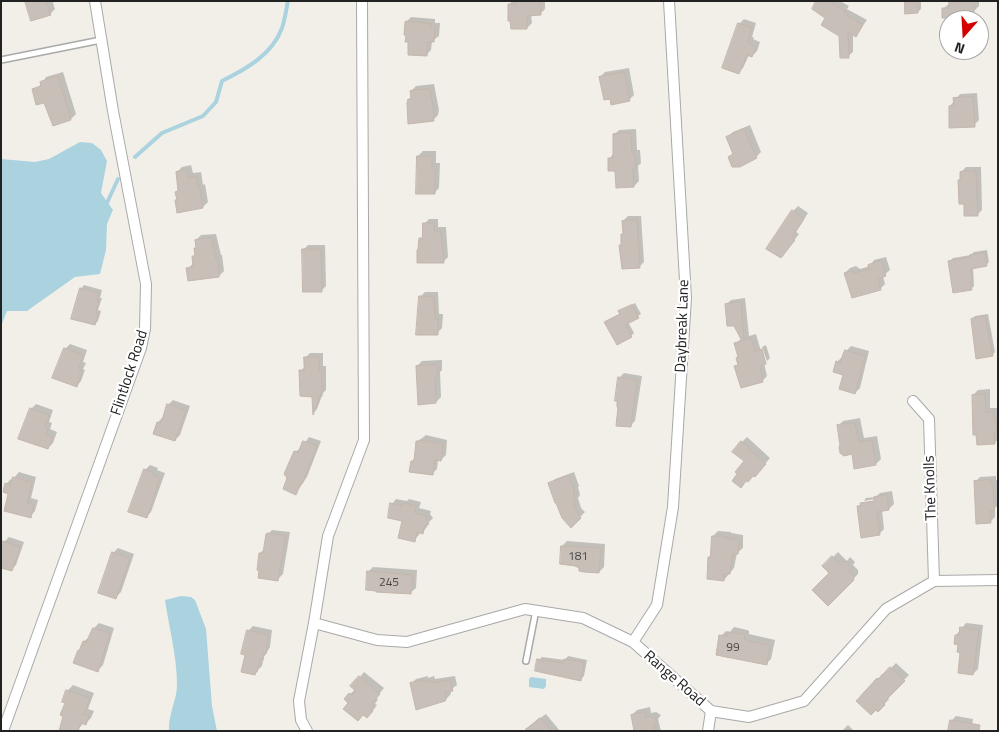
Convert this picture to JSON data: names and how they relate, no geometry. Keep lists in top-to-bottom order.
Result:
{
  "streets": {
    "street": [
      "Daybreak Lane",
      "Flintlock Road",
      "The Knolls",
      "Range Road"
    ]
  },
  "crossings": [
    ["Daybreak Lane", "Range Road"],
    ["The Knolls", "Range Road"]
  ],
  "house_numbers": ["181", "245", "99"],
  "north": "bottom"
}
